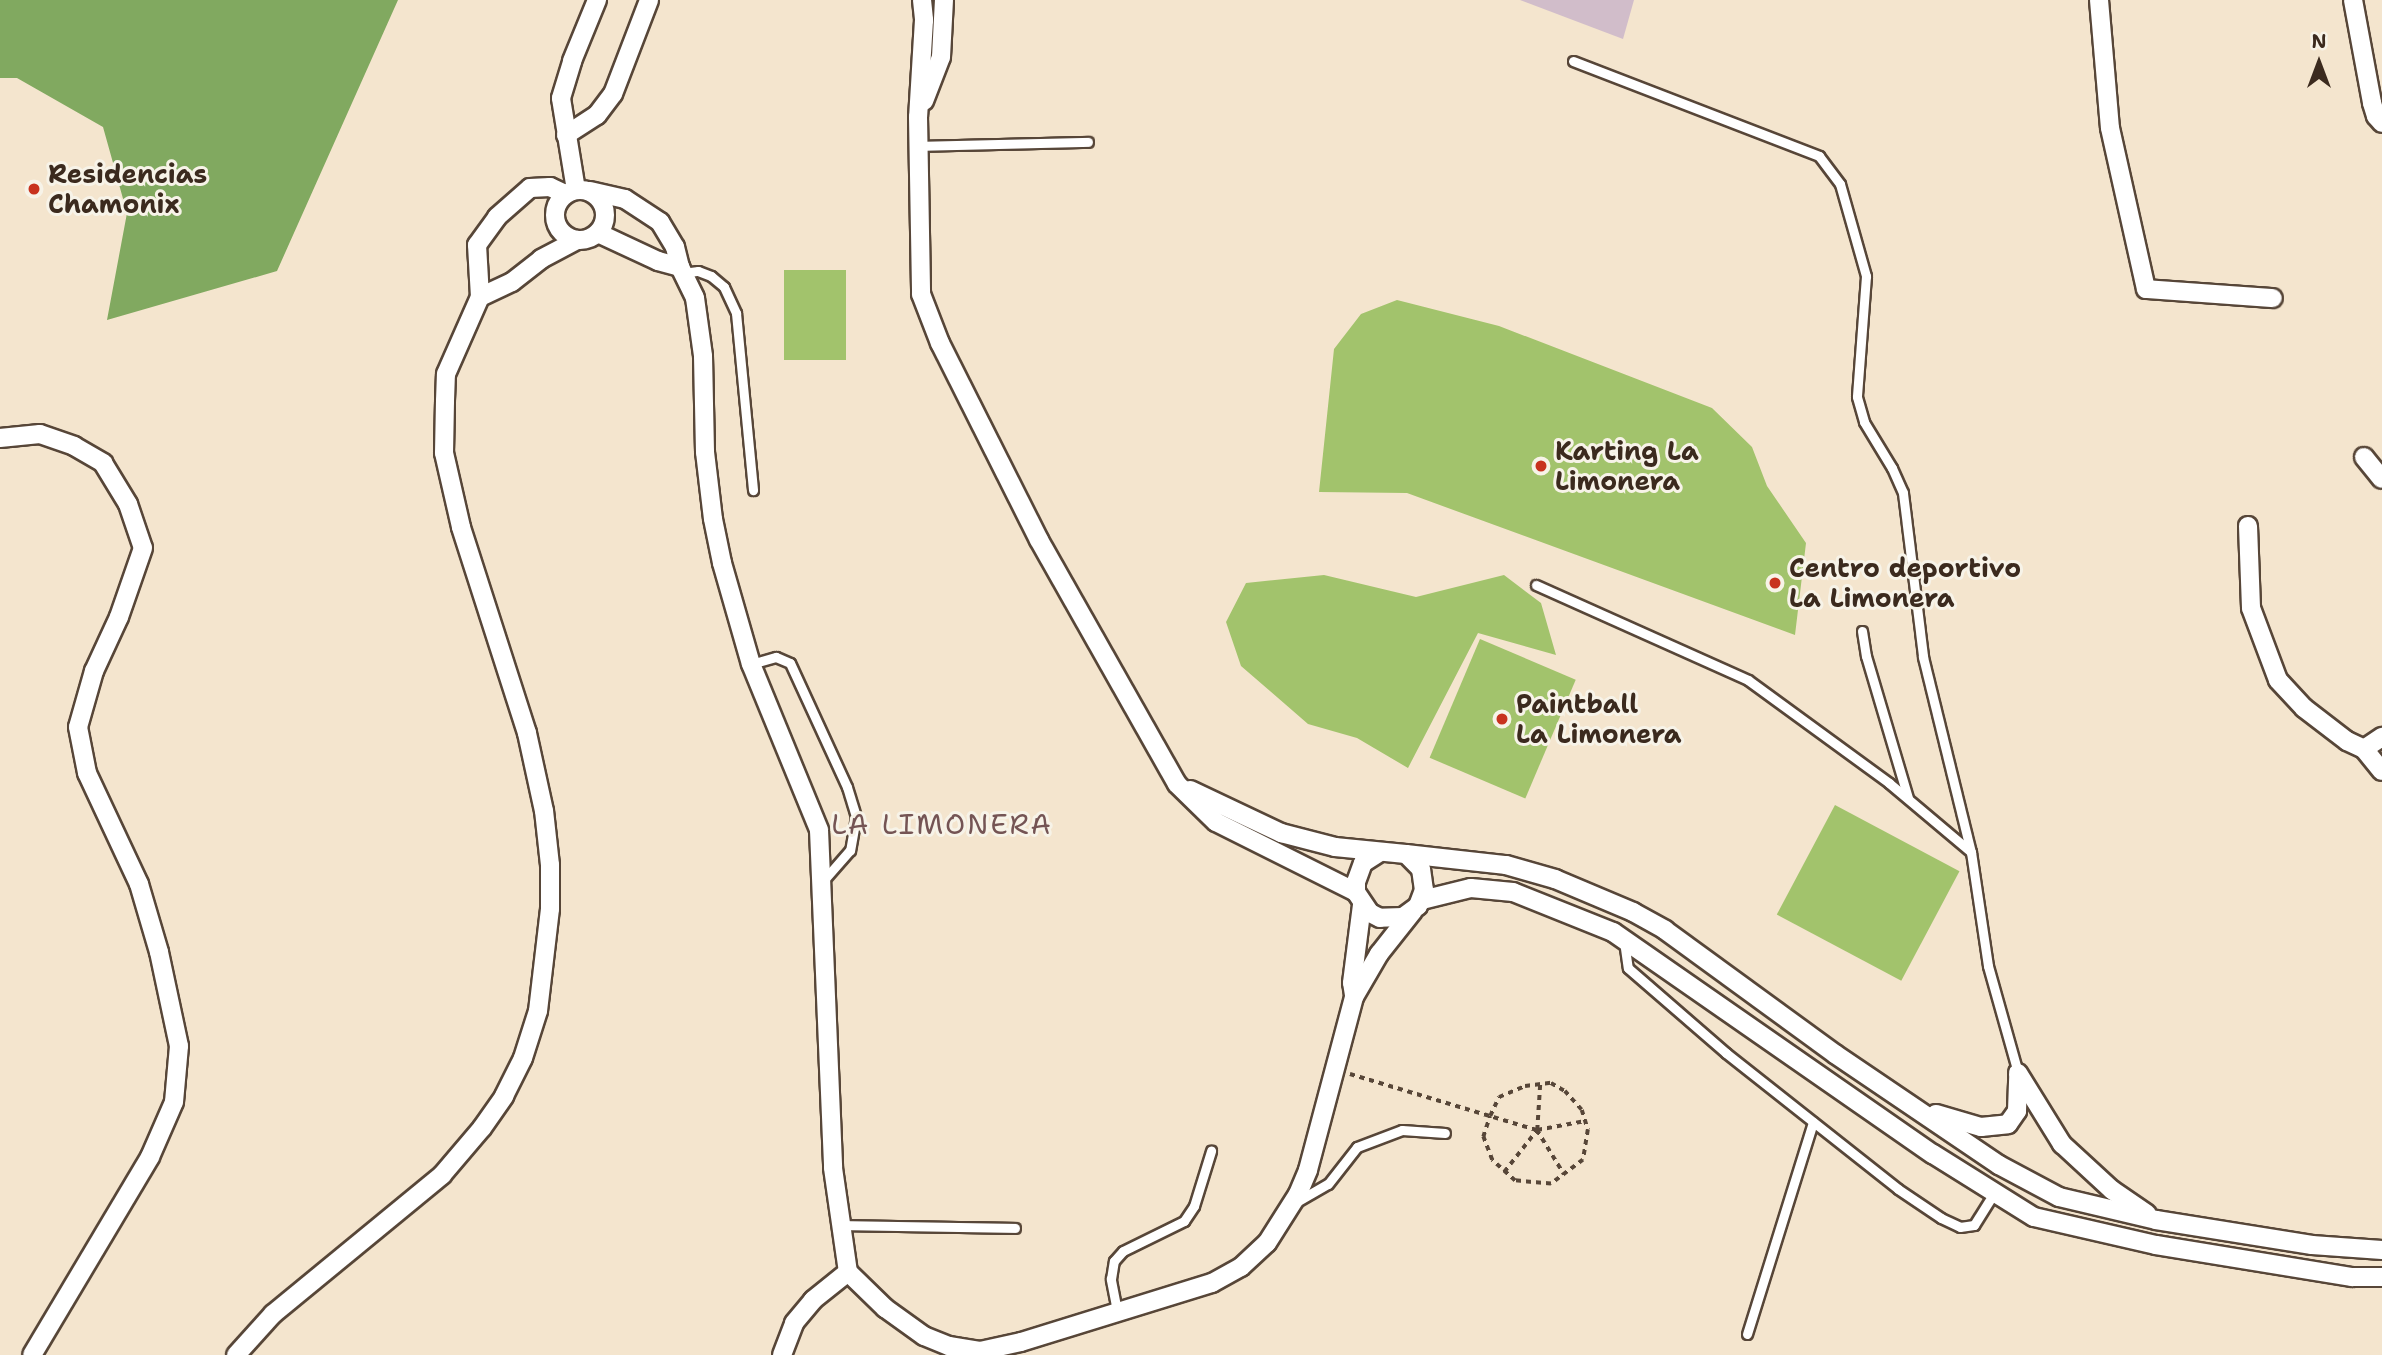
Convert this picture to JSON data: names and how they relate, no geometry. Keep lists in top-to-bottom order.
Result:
{
  "districts": ["LA LIMONERA"],
  "places": [
    "Residencias Chamonix",
    "Karting La Limonera",
    "Centro deportivo La Limonera",
    "Paintball La Limonera"
  ],
  "north": "top"
}
